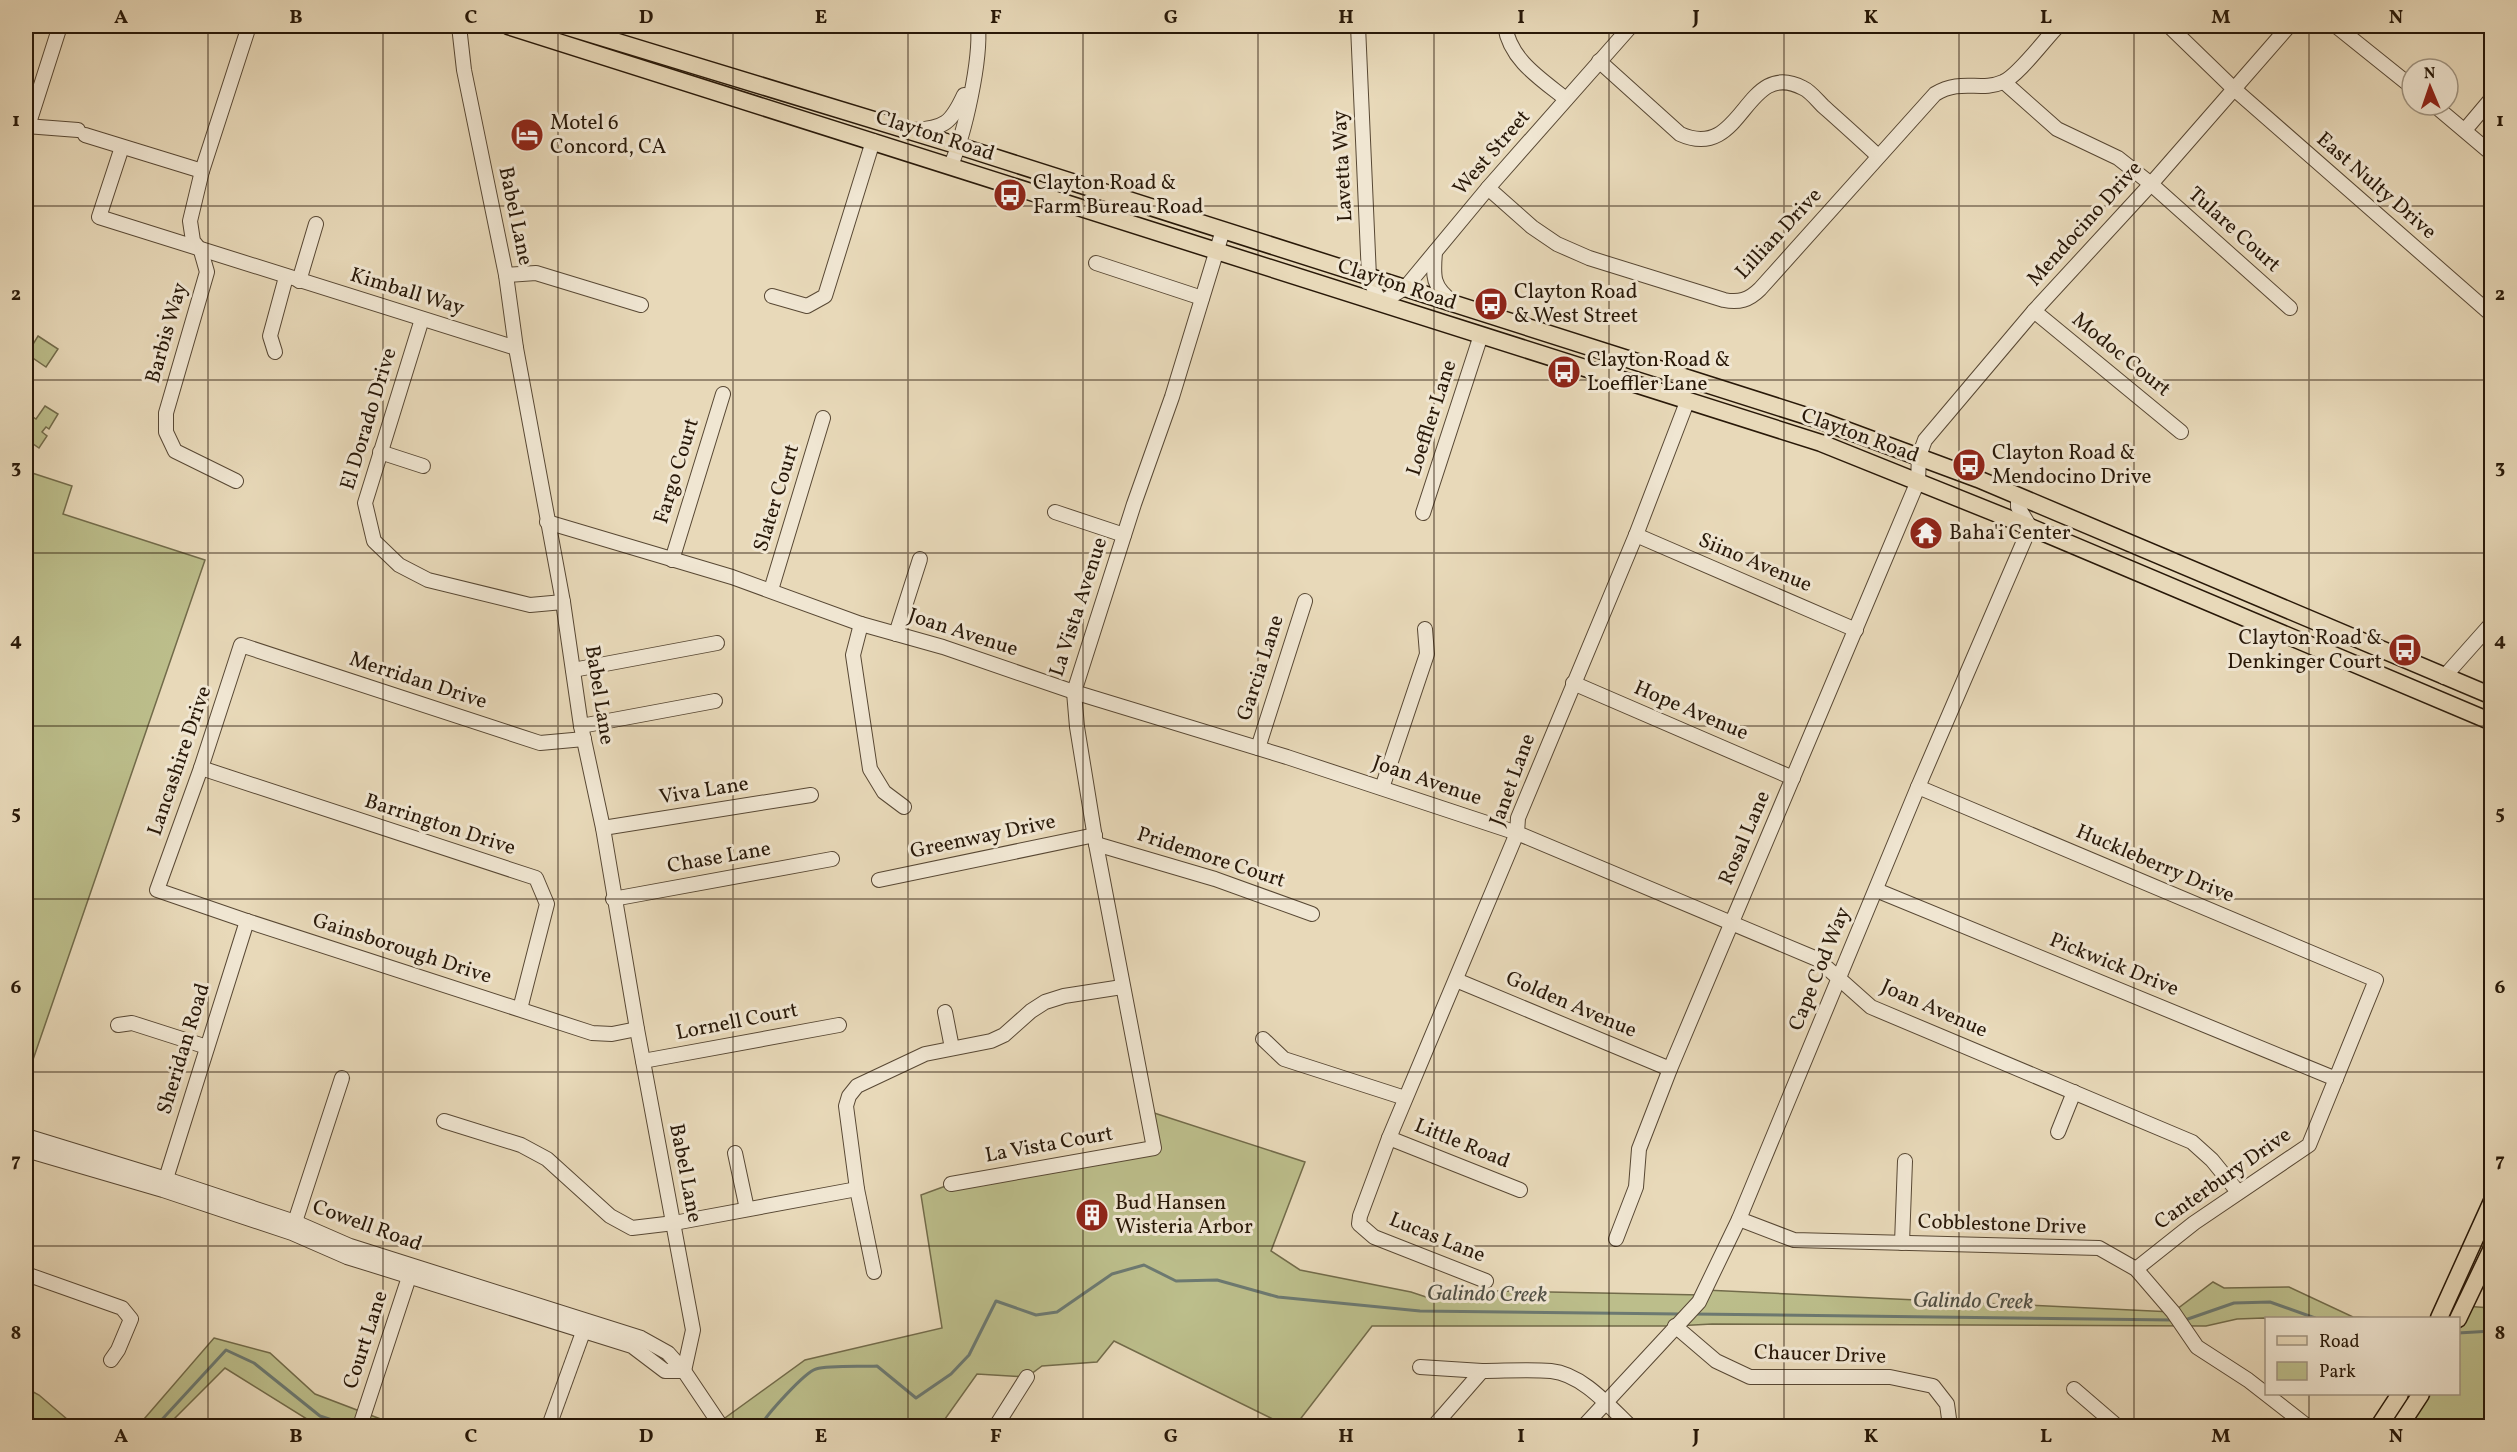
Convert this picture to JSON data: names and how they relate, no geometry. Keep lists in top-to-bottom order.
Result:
{
  "streets": {
    "main road": ["Clayton Road"],
    "street": [
      "West Street",
      "Lavetta Way",
      "East Nulty Drive",
      "Babel Lane",
      "Mendocino Drive",
      "Tulare Court",
      "Lillian Drive",
      "Kimball Way",
      "Barbis Way",
      "Modoc Court",
      "Loeffler Lane",
      "El Dorado Drive",
      "Fargo Court",
      "Slater Court",
      "Siino Avenue",
      "La Vista Avenue",
      "Joan Avenue",
      "Garcia Lane",
      "Merridan Drive",
      "Hope Avenue",
      "Lancashire Drive",
      "Janet Lane",
      "Viva Lane",
      "Barrington Drive",
      "Greenway Drive",
      "Rosal Lane",
      "Chase Lane",
      "Pridemore Court",
      "Huckleberry Drive",
      "Gainsborough Drive",
      "Pickwick Drive",
      "Cape Cod Way",
      "Golden Avenue",
      "Lornell Court",
      "Sheridan Road",
      "Little Road",
      "La Vista Court",
      "Canterbury Drive",
      "Cobblestone Drive",
      "Cowell Road",
      "Lucas Lane",
      "Court Lane",
      "Chaucer Drive"
    ]
  },
  "crossings": [
    ["Clayton Road", "West Street"],
    ["Clayton Road", "Lavetta Way"],
    ["Clayton Road", "Mendocino Drive"],
    ["Clayton Road", "Loeffler Lane"],
    ["Clayton Road", "La Vista Avenue"],
    ["Clayton Road", "Janet Lane"],
    ["Clayton Road", "Rosal Lane"],
    ["Clayton Road", "Cape Cod Way"],
    ["West Street", "Lavetta Way"],
    ["West Street", "Lillian Drive"],
    ["East Nulty Drive", "Mendocino Drive"],
    ["Babel Lane", "Kimball Way"],
    ["Babel Lane", "El Dorado Drive"],
    ["Babel Lane", "Joan Avenue"],
    ["Babel Lane", "Merridan Drive"],
    ["Babel Lane", "Viva Lane"],
    ["Babel Lane", "Chase Lane"],
    ["Babel Lane", "Gainsborough Drive"],
    ["Babel Lane", "Lornell Court"],
    ["Babel Lane", "Cowell Road"],
    ["Mendocino Drive", "Tulare Court"],
    ["Mendocino Drive", "Modoc Court"],
    ["Mendocino Drive", "Rosal Lane"],
    ["Tulare Court", "Lillian Drive"],
    ["Kimball Way", "Barbis Way"],
    ["Kimball Way", "El Dorado Drive"],
    ["Fargo Court", "Joan Avenue"],
    ["Slater Court", "Joan Avenue"],
    ["Siino Avenue", "Janet Lane"],
    ["Siino Avenue", "Rosal Lane"],
    ["La Vista Avenue", "Joan Avenue"],
    ["La Vista Avenue", "Greenway Drive"],
    ["La Vista Avenue", "Pridemore Court"],
    ["La Vista Avenue", "La Vista Court"],
    ["Joan Avenue", "Garcia Lane"],
    ["Joan Avenue", "Janet Lane"],
    ["Joan Avenue", "Rosal Lane"],
    ["Joan Avenue", "Cape Cod Way"],
    ["Joan Avenue", "Canterbury Drive"],
    ["Merridan Drive", "Lancashire Drive"],
    ["Hope Avenue", "Janet Lane"],
    ["Hope Avenue", "Rosal Lane"],
    ["Lancashire Drive", "Barrington Drive"],
    ["Lancashire Drive", "Gainsborough Drive"],
    ["Janet Lane", "Golden Avenue"],
    ["Janet Lane", "Little Road"],
    ["Janet Lane", "Lucas Lane"],
    ["Barrington Drive", "Gainsborough Drive"],
    ["Greenway Drive", "Pridemore Court"],
    ["Rosal Lane", "Golden Avenue"],
    ["Huckleberry Drive", "Cape Cod Way"],
    ["Huckleberry Drive", "Canterbury Drive"],
    ["Gainsborough Drive", "Sheridan Road"],
    ["Pickwick Drive", "Cape Cod Way"],
    ["Pickwick Drive", "Canterbury Drive"],
    ["Cape Cod Way", "Cobblestone Drive"],
    ["Cape Cod Way", "Chaucer Drive"],
    ["Sheridan Road", "Cowell Road"],
    ["Little Road", "Lucas Lane"],
    ["Canterbury Drive", "Cobblestone Drive"],
    ["Cowell Road", "Court Lane"]
  ],
  "water": ["Galindo Creek"],
  "places": {
    "hotel": ["Motel 6 Concord, CA"],
    "bus stop": [
      "Clayton Road & Farm Bureau Road",
      "Clayton Road & West Street",
      "Clayton Road & Loeffler Lane",
      "Clayton Road & Mendocino Drive",
      "Clayton Road & Denkinger Court"
    ],
    "temple": ["Baha'i Center"],
    "building": ["Bud Hansen Wisteria Arbor"]
  },
  "legend": ["Road", "Park"],
  "north": "top",
  "grid": {
    "columns": [
      "A",
      "B",
      "C",
      "D",
      "E",
      "F",
      "G",
      "H",
      "I",
      "J",
      "K",
      "L",
      "M",
      "N"
    ],
    "rows": [
      "1",
      "2",
      "3",
      "4",
      "5",
      "6",
      "7",
      "8"
    ]
  }
}
